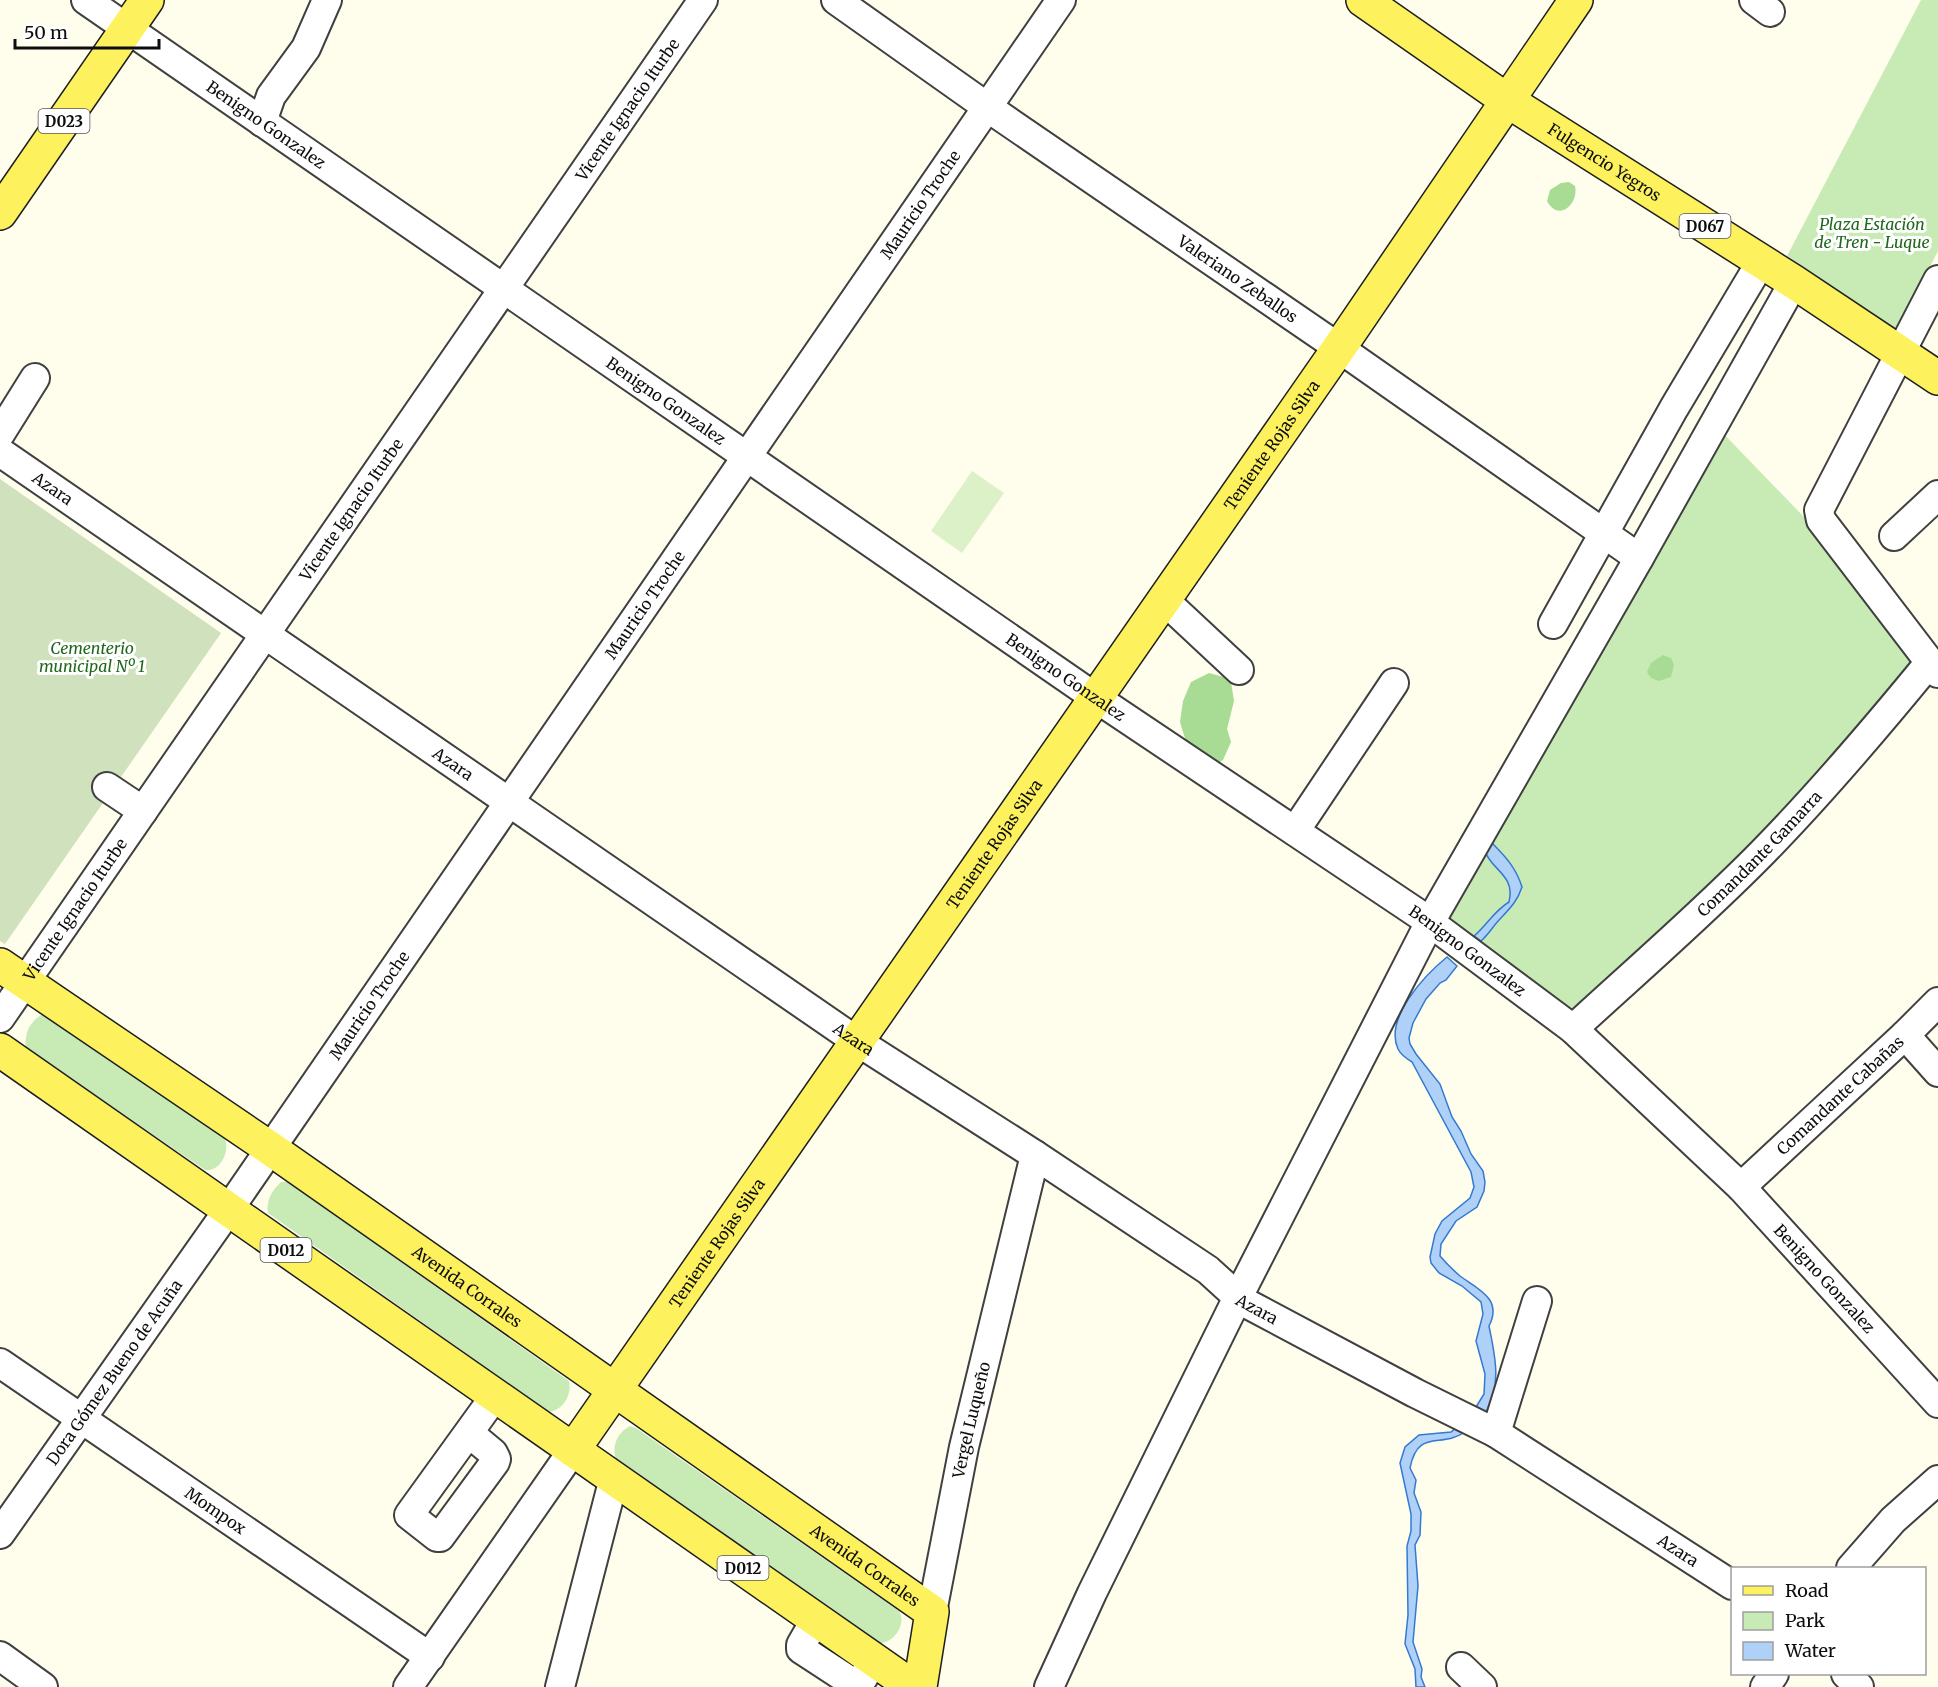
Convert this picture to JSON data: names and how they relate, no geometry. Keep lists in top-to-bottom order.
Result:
{
  "streets": {
    "main road": [
      "D023",
      "Fulgencio Yegros",
      "D067",
      "Teniente Rojas Silva",
      "D012",
      "Avenida Corrales",
      "Vergel Luqueño"
    ],
    "street": [
      "Vicente Ignacio Iturbe",
      "Benigno Gonzalez",
      "Mauricio Troche",
      "Valeriano Zeballos",
      "Azara",
      "Comandante Gamarra",
      "Comandante Cabañas",
      "Dora Gómez Bueno de Acuña",
      "Mompox"
    ]
  },
  "crossings": [
    ["Vicente Ignacio Iturbe", "Benigno Gonzalez"],
    ["Vicente Ignacio Iturbe", "Azara"],
    ["Vicente Ignacio Iturbe", "Avenida Corrales"],
    ["D023", "Benigno Gonzalez"],
    ["Benigno Gonzalez", "Mauricio Troche"],
    ["Benigno Gonzalez", "Teniente Rojas Silva"],
    ["Benigno Gonzalez", "Comandante Gamarra"],
    ["Benigno Gonzalez", "Comandante Cabañas"],
    ["Fulgencio Yegros", "Teniente Rojas Silva"],
    ["Mauricio Troche", "Valeriano Zeballos"],
    ["Mauricio Troche", "Azara"],
    ["Mauricio Troche", "D012"],
    ["Mauricio Troche", "Avenida Corrales"],
    ["Mauricio Troche", "Dora Gómez Bueno de Acuña"],
    ["Valeriano Zeballos", "Teniente Rojas Silva"],
    ["Teniente Rojas Silva", "Azara"],
    ["Teniente Rojas Silva", "D012"],
    ["Teniente Rojas Silva", "Avenida Corrales"],
    ["Teniente Rojas Silva", "Mompox"],
    ["Azara", "Vergel Luqueño"],
    ["D012", "Dora Gómez Bueno de Acuña"],
    ["Avenida Corrales", "Vergel Luqueño"],
    ["Dora Gómez Bueno de Acuña", "Mompox"]
  ],
  "parks": ["Plaza Estación de Tren - Luque", "Cementerio municipal Nº 1"],
  "legend": ["Road", "Park", "Water"],
  "scale_bar": "50 m"
}
